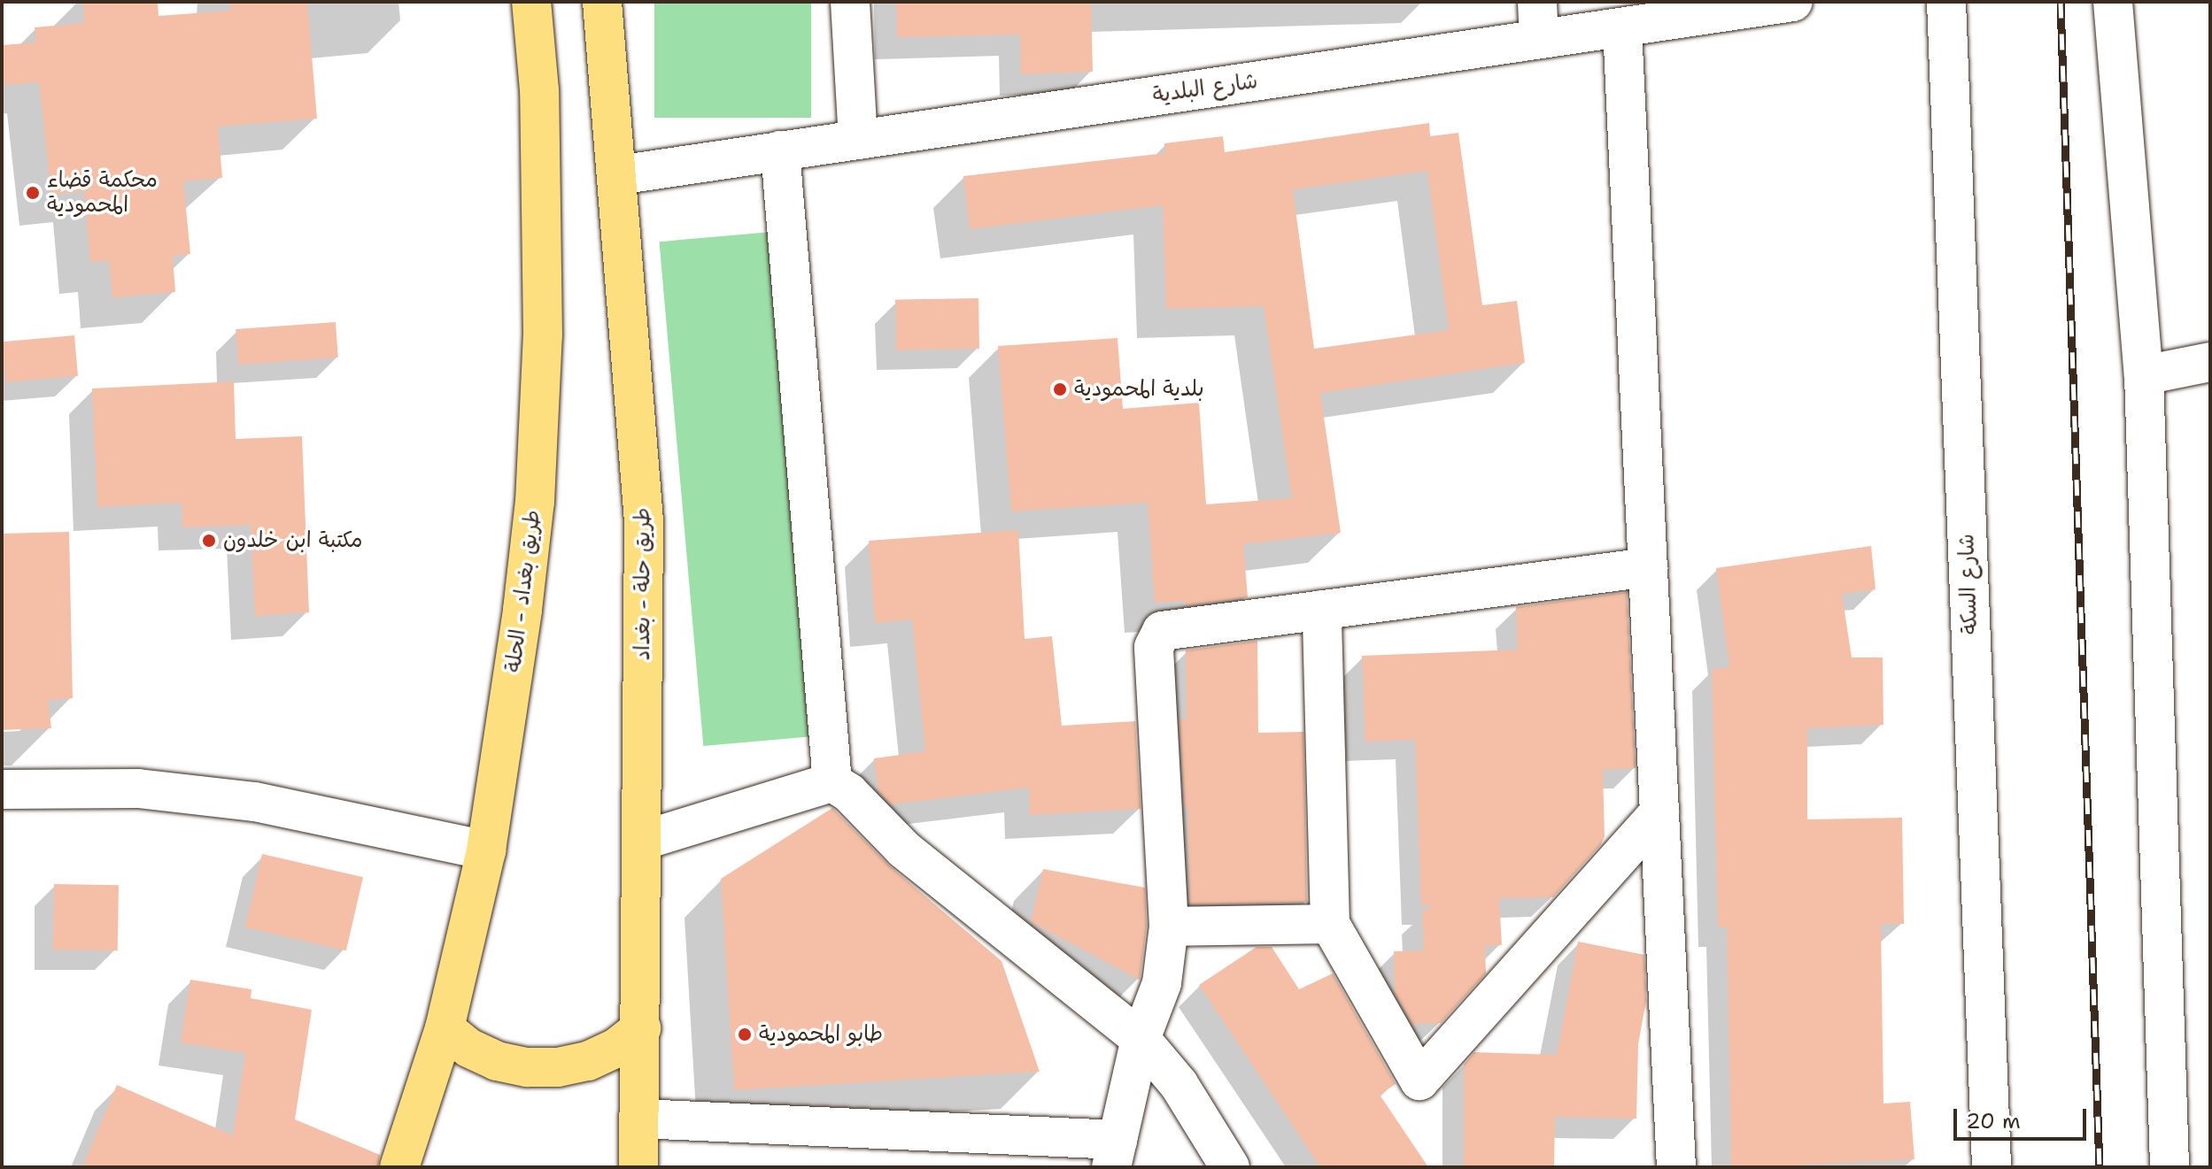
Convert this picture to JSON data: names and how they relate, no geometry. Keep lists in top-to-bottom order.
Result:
{
  "streets": {
    "main road": ["طريق حلة - بغداد", "طريق بغداد - الحلة"],
    "street": ["شارع البلدية", "شارع السكة"]
  },
  "crossings": [
    ["شارع البلدية", "طريق حلة - بغداد"]
  ],
  "places": [
    "محكمة قضاء المحمودية",
    "بلدية المحمودية",
    "مكتبة ابن خلدون",
    "طابو المحمودية"
  ],
  "scale_bar": "20 m"
}
